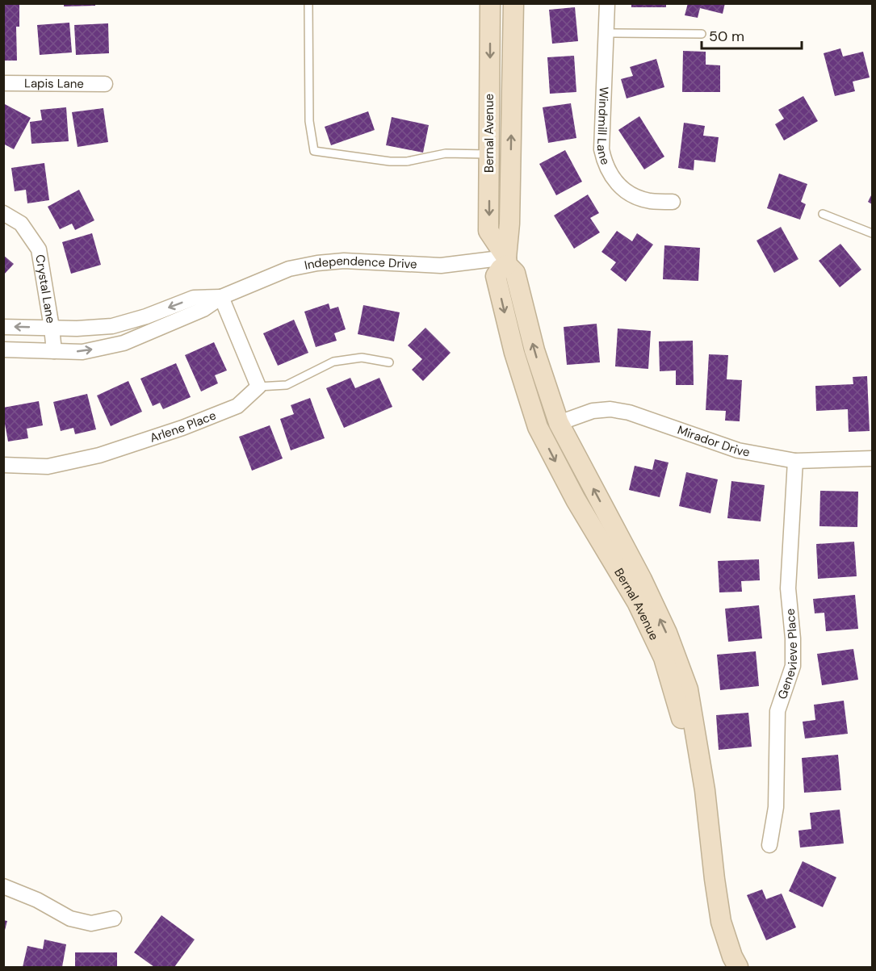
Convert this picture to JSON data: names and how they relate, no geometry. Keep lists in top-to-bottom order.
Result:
{
  "streets": {
    "main road": ["Bernal Avenue"],
    "street": [
      "Lapis Lane",
      "Windmill Lane",
      "Independence Drive",
      "Crystal Lane",
      "Arlene Place",
      "Mirador Drive",
      "Genevieve Place"
    ]
  },
  "crossings": [
    ["Bernal Avenue", "Independence Drive"],
    ["Bernal Avenue", "Mirador Drive"],
    ["Independence Drive", "Crystal Lane"],
    ["Mirador Drive", "Genevieve Place"]
  ],
  "scale_bar": "50 m"
}
